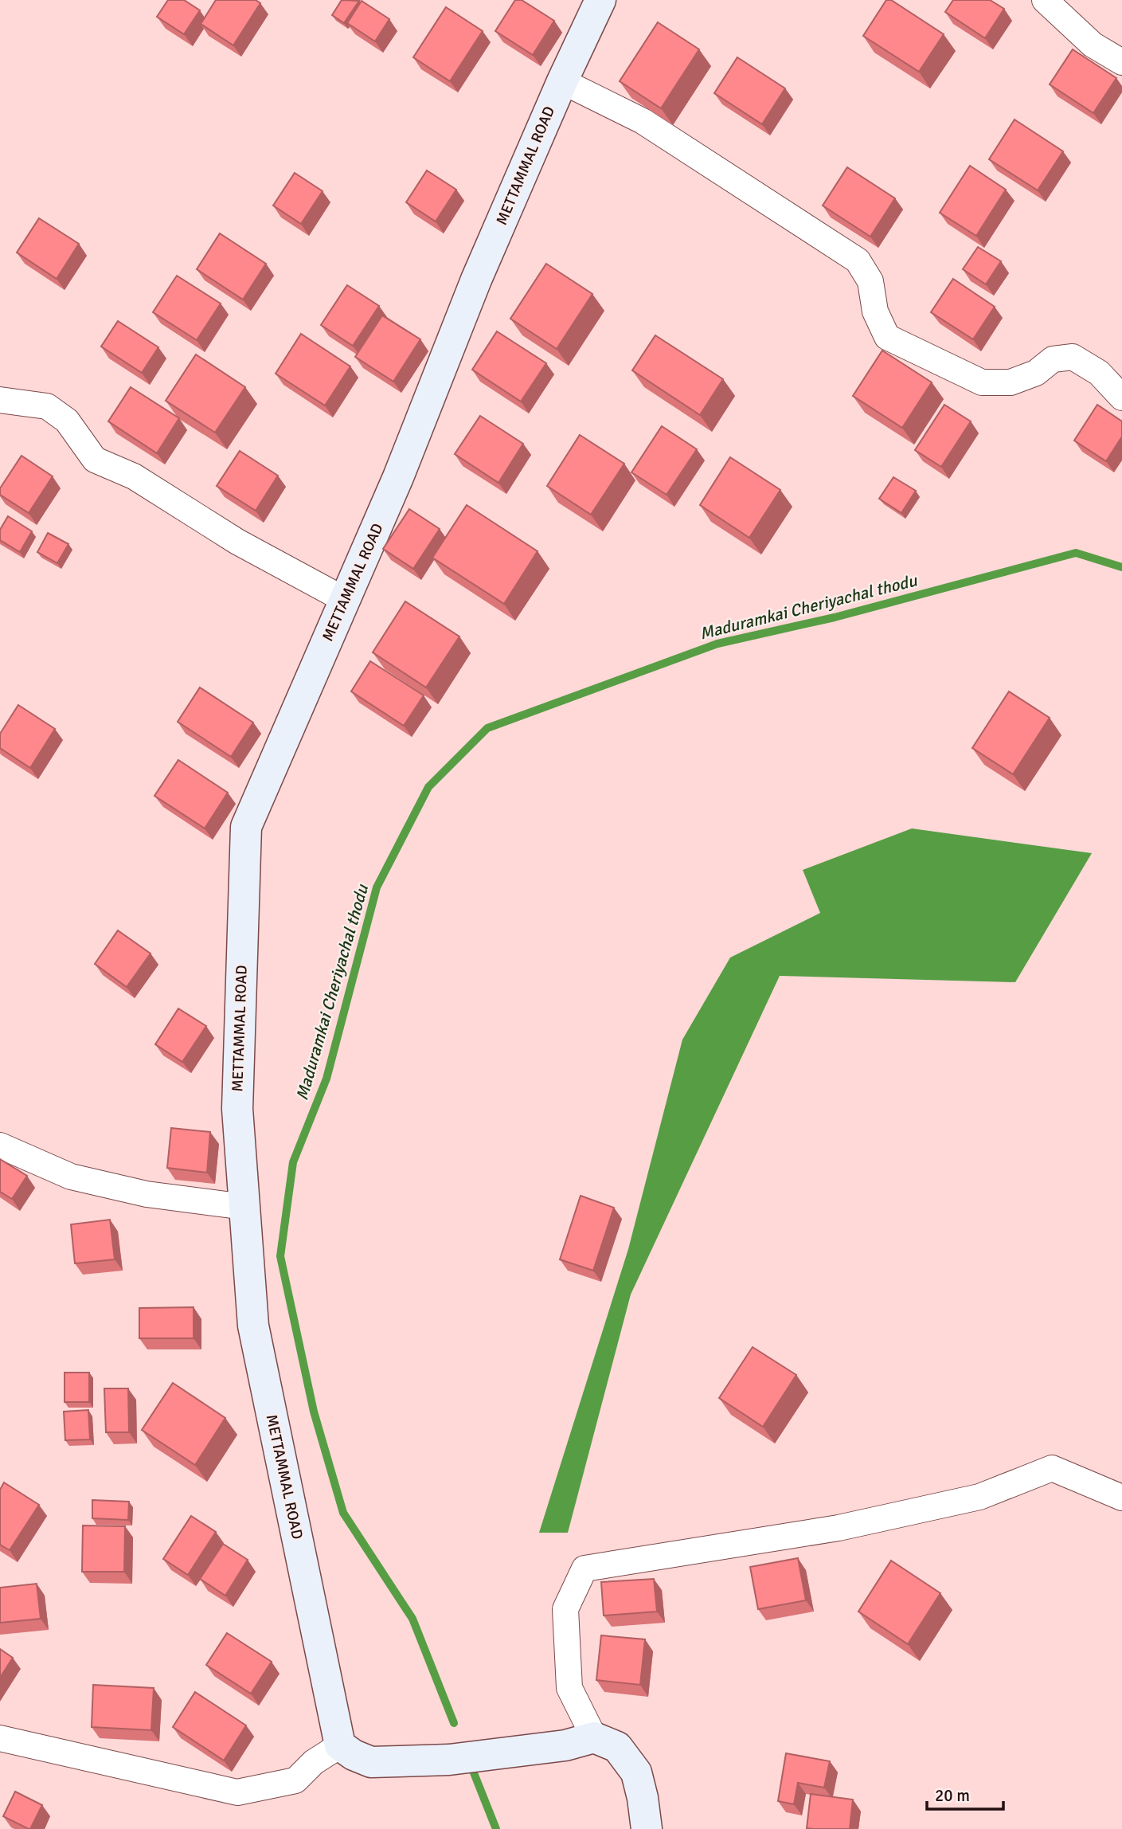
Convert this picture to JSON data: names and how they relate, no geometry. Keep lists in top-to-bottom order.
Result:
{
  "streets": {
    "main road": ["METTAMMAL ROAD"]
  },
  "water": ["Maduramkai Cheriyachal thodu"],
  "scale_bar": "20 m"
}
